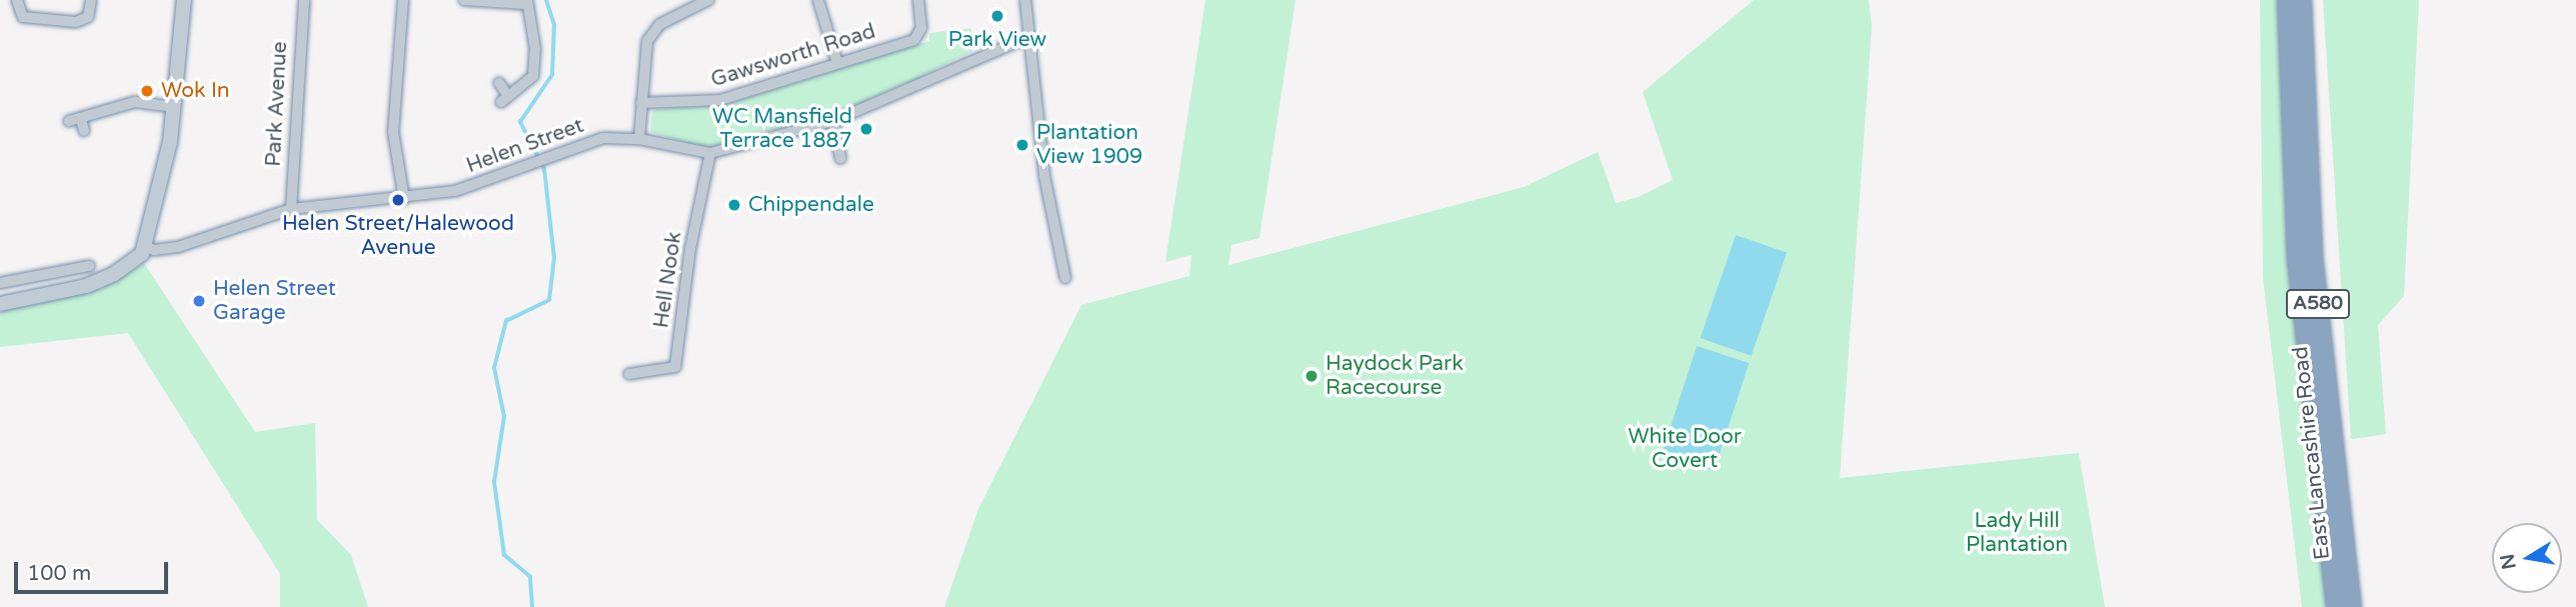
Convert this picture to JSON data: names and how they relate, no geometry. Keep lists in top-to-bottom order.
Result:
{
  "streets": {
    "highway": ["A580", "East Lancashire Road"],
    "street": [
      "Gawsworth Road",
      "Park Avenue",
      "Helen Street",
      "Hell Nook"
    ]
  },
  "crossings": [
    ["Park Avenue", "Helen Street"],
    ["Helen Street", "Hell Nook"]
  ],
  "parks": ["White Door Covert", "Lady Hill Plantation"],
  "places": [
    "Park View",
    "Wok In",
    "WC Mansfield Terrace 1887",
    "Plantation View 1909",
    "Helen Street/Halewood Avenue",
    "Chippendale",
    "Helen Street Garage",
    "Haydock Park Racecourse"
  ],
  "scale_bar": "100 m",
  "north": "left"
}
